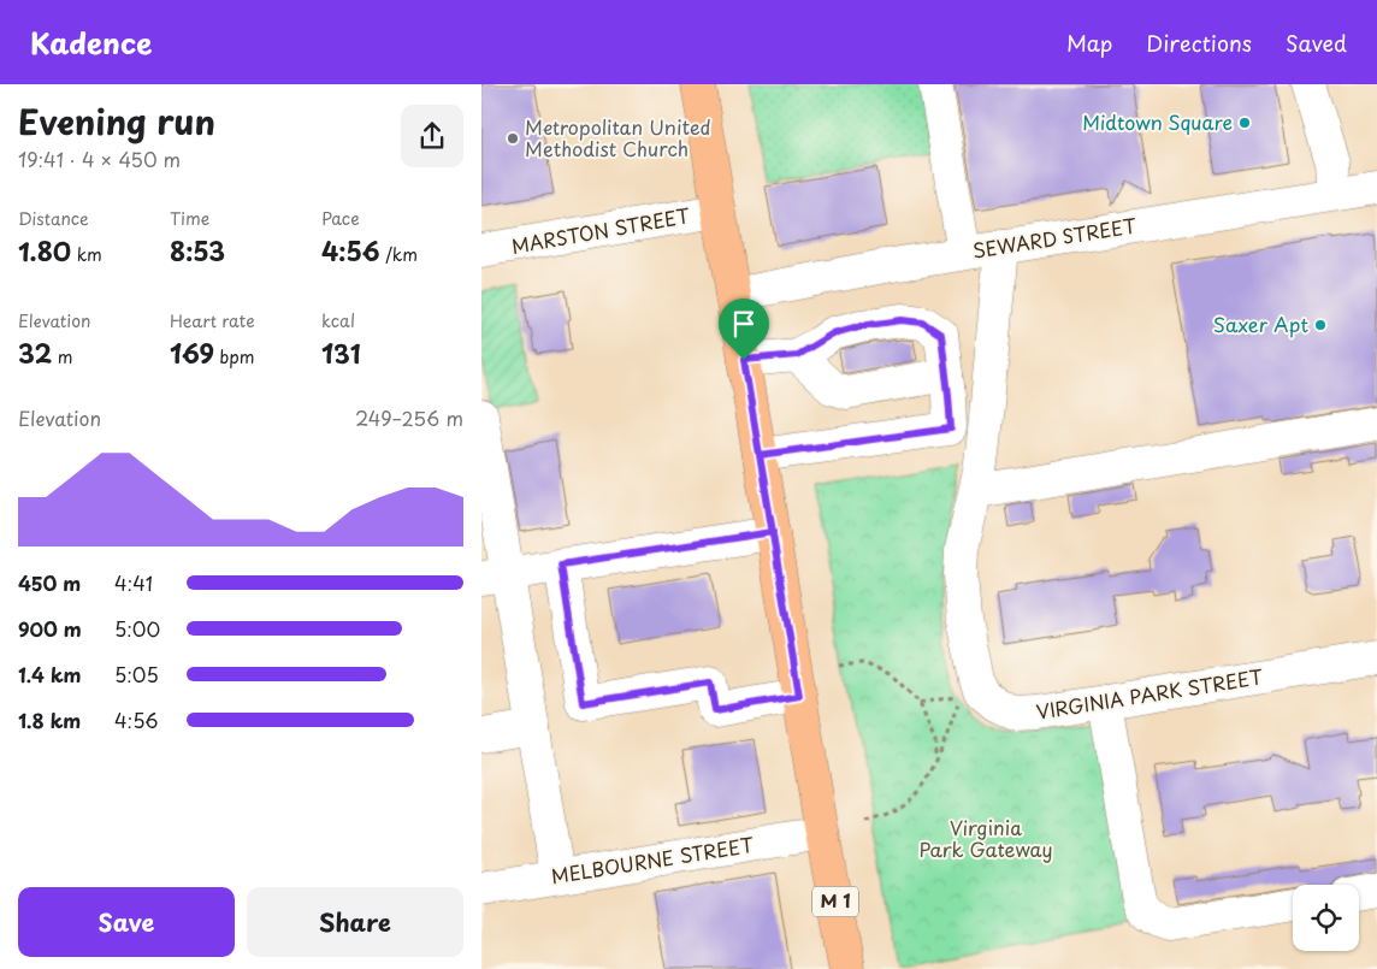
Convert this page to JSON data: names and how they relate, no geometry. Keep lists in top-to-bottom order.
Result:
{
  "streets": {
    "main road": ["M 1"],
    "street": [
      "MARSTON STREET",
      "SEWARD STREET",
      "VIRGINIA PARK STREET",
      "MELBOURNE STREET"
    ]
  },
  "crossings": [
    ["MARSTON STREET", "M 1"],
    ["SEWARD STREET", "VIRGINIA PARK STREET"],
    ["SEWARD STREET", "M 1"],
    ["MELBOURNE STREET", "M 1"]
  ],
  "parks": ["Virginia Park Gateway"],
  "places": ["Midtown Square", "Metropolitan United Methodist Church", "Saxer Apt"],
  "page": {
    "header": "Kadence",
    "nav": ["Map", "Directions", "Saved"],
    "heading": ["Evening run", "19:41 · 4 × 450 m"],
    "stats": [
      ["Distance", "1.80 km"],
      ["Time", "8:53"],
      ["Pace", "4:56 /km"],
      ["Elevation", "32 m"],
      ["Heart rate", "169 bpm"],
      ["kcal", "131"]
    ],
    "chart": ["Elevation", "249–256 m"],
    "list": [
      {
        "name": "450 m",
        "note": "4:41"
      },
      {
        "name": "900 m",
        "note": "5:00"
      },
      {
        "name": "1.4 km",
        "note": "5:05"
      },
      {
        "name": "1.8 km",
        "note": "4:56"
      }
    ],
    "buttons": ["Save", "Share"]
  }
}
